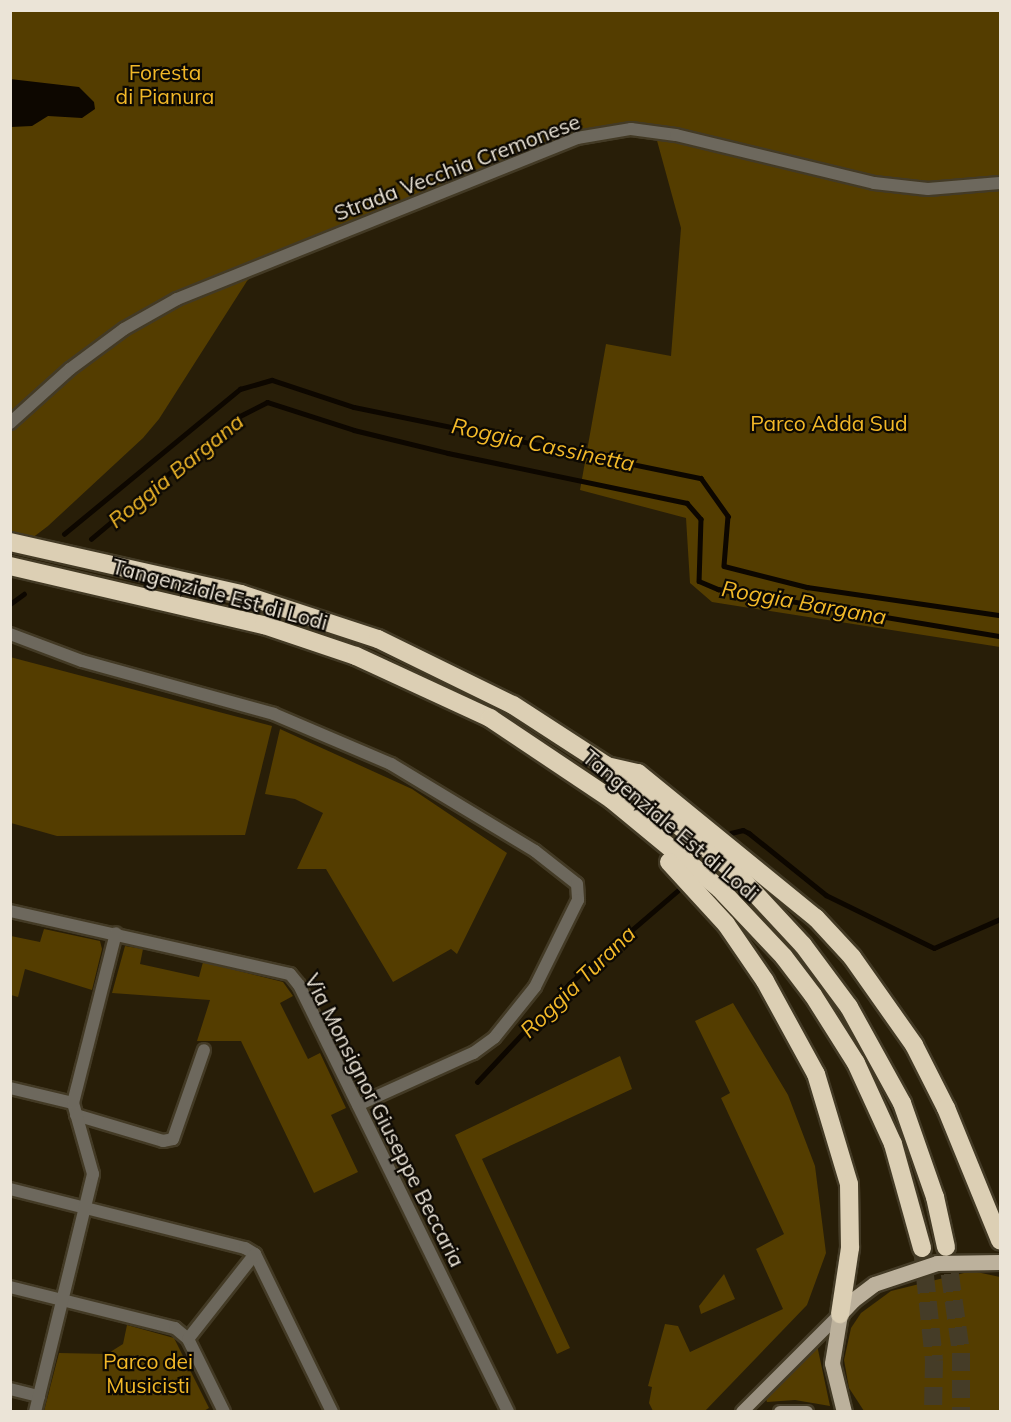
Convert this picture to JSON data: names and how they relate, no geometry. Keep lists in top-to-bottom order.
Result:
{
  "streets": {
    "highway": ["Tangenziale Est di Lodi"],
    "street": ["Strada Vecchia Cremonese", "Via Monsignor Giuseppe Beccaria"]
  },
  "water": ["Roggia Cassinetta", "Roggia Bargana", "Roggia Turana"],
  "parks": ["Foresta di Pianura", "Parco Adda Sud", "Parco dei Musicisti"]
}
